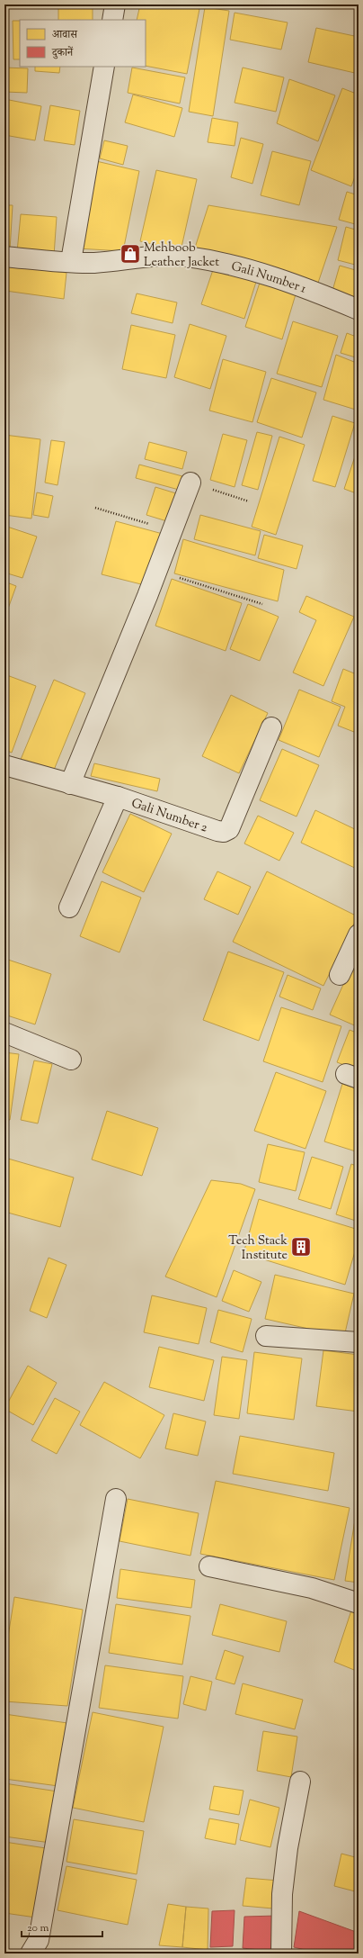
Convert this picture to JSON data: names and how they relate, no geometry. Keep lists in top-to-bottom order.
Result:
{
  "streets": {
    "street": ["Gali Number 1", "Gali Number 2"]
  },
  "places": {
    "shop": ["Mehboob Leather Jacket"],
    "building": ["Tech Stack Institute"]
  },
  "legend": ["आवास", "दुकानें"],
  "scale_bar": "20 m"
}
